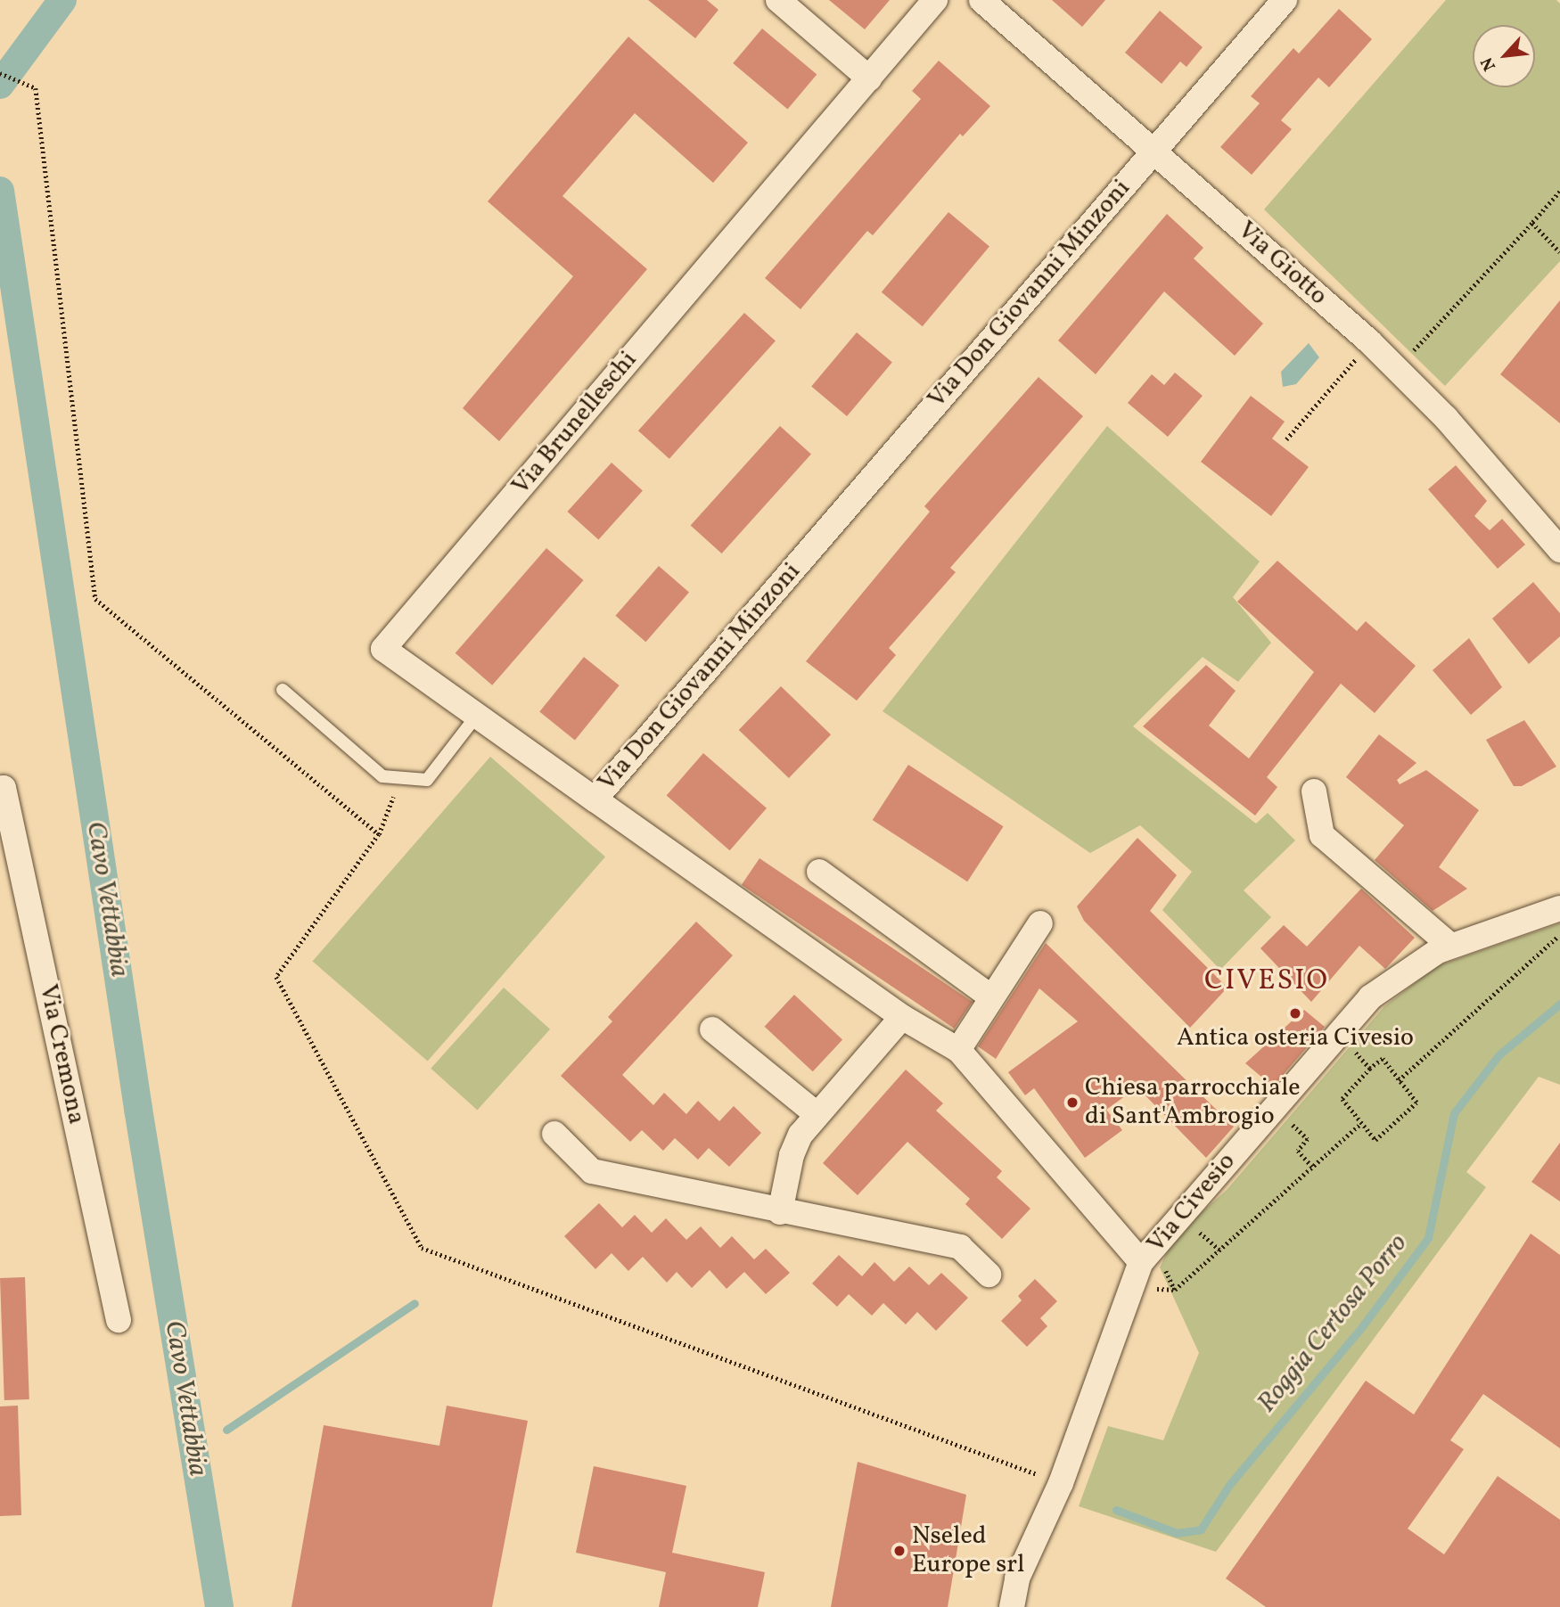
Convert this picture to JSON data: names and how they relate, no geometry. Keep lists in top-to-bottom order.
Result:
{
  "streets": {
    "street": [
      "Via Giotto",
      "Via Don Giovanni Minzoni",
      "Via Brunelleschi",
      "Via Cremona",
      "Via Civesio"
    ]
  },
  "crossings": [
    ["Via Giotto", "Via Don Giovanni Minzoni"],
    ["Via Don Giovanni Minzoni", "Via Brunelleschi"],
    ["Via Don Giovanni Minzoni", "Via Civesio"]
  ],
  "districts": ["CIVESIO"],
  "water": ["Cavo Vettabbia", "Roggia Certosa Porro"],
  "places": ["Antica osteria Civesio", "Chiesa parrocchiale di Sant'Ambrogio", "Nseled Europe srl"],
  "north": "bottom left"
}
